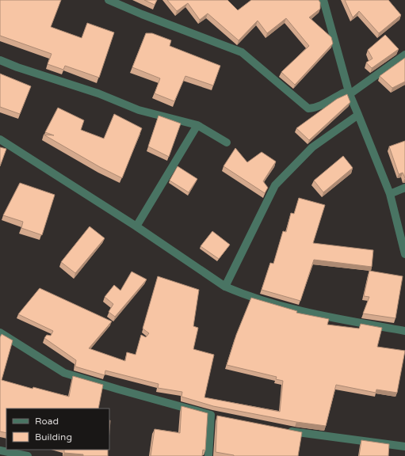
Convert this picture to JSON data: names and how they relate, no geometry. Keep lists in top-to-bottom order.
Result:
{
  "legend": ["Road", "Building"]
}
